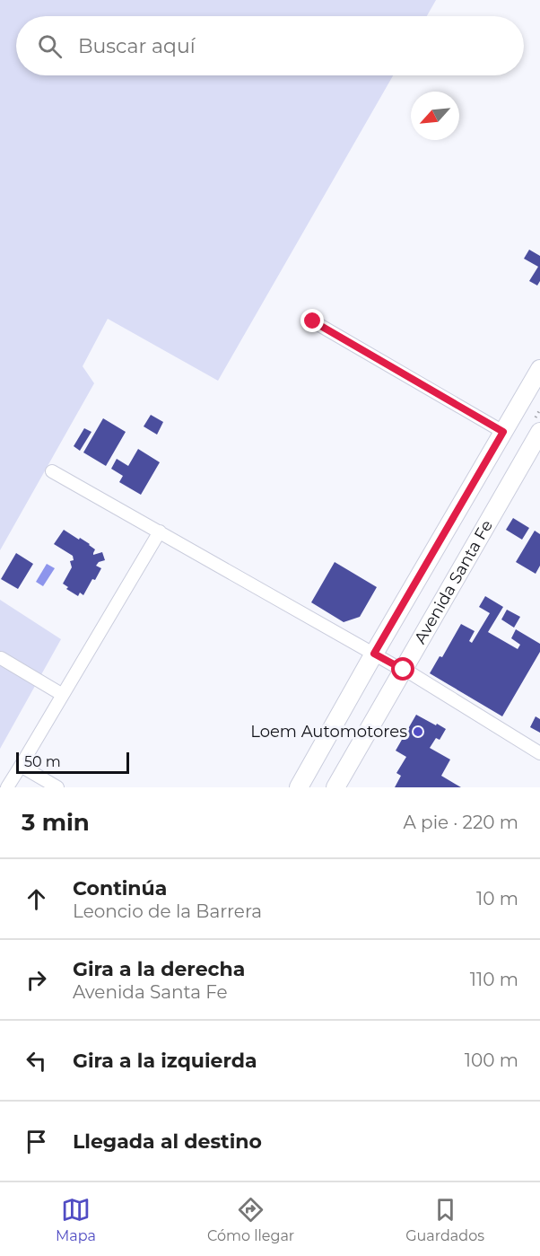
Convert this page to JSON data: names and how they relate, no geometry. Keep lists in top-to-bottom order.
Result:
{
  "streets": {
    "main road": ["Avenida Santa Fe"]
  },
  "places": ["Loem Automotores"],
  "scale_bar": "50 m",
  "north": "bottom left",
  "page": {
    "search": "Buscar aquí",
    "scale": "50 m",
    "heading": ["3 min", "A pie · 220 m"],
    "list": [
      ["Continúa", "Leoncio de la Barrera", "10 m"],
      ["Gira a la derecha", "Avenida Santa Fe", "110 m"],
      ["Gira a la izquierda", "100 m"],
      "Llegada al destino"
    ],
    "nav": ["Mapa", "Cómo llegar", "Guardados"]
  }
}
